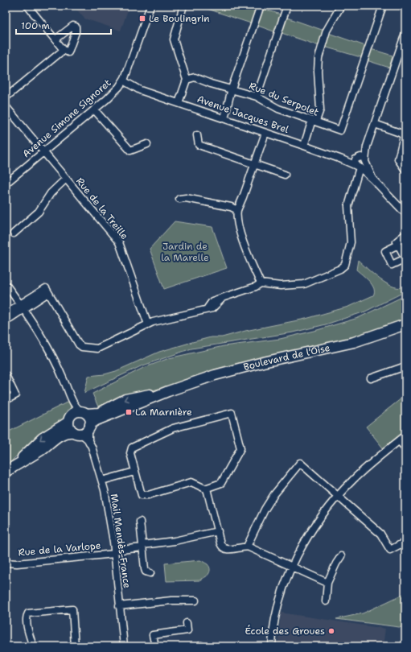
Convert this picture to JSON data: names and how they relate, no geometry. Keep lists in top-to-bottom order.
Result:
{
  "streets": {
    "main road": ["Boulevard de l'Oise"],
    "street": [
      "Rue du Serpolet",
      "Avenue Jacques Brel",
      "Avenue Simone Signoret",
      "Rue de la Treille",
      "Mail Mendès-France",
      "Rue de la Varlope"
    ]
  },
  "crossings": [
    ["Avenue Jacques Brel", "Avenue Simone Signoret"],
    ["Avenue Simone Signoret", "Rue de la Treille"],
    ["Boulevard de l'Oise", "Mail Mendès-France"],
    ["Mail Mendès-France", "Rue de la Varlope"]
  ],
  "parks": ["Jardin de la Marelle"],
  "places": {
    "transit": ["Le Boulingrin", "La Marnière"],
    "other": ["École des Groues"]
  },
  "scale_bar": "100 m"
}
